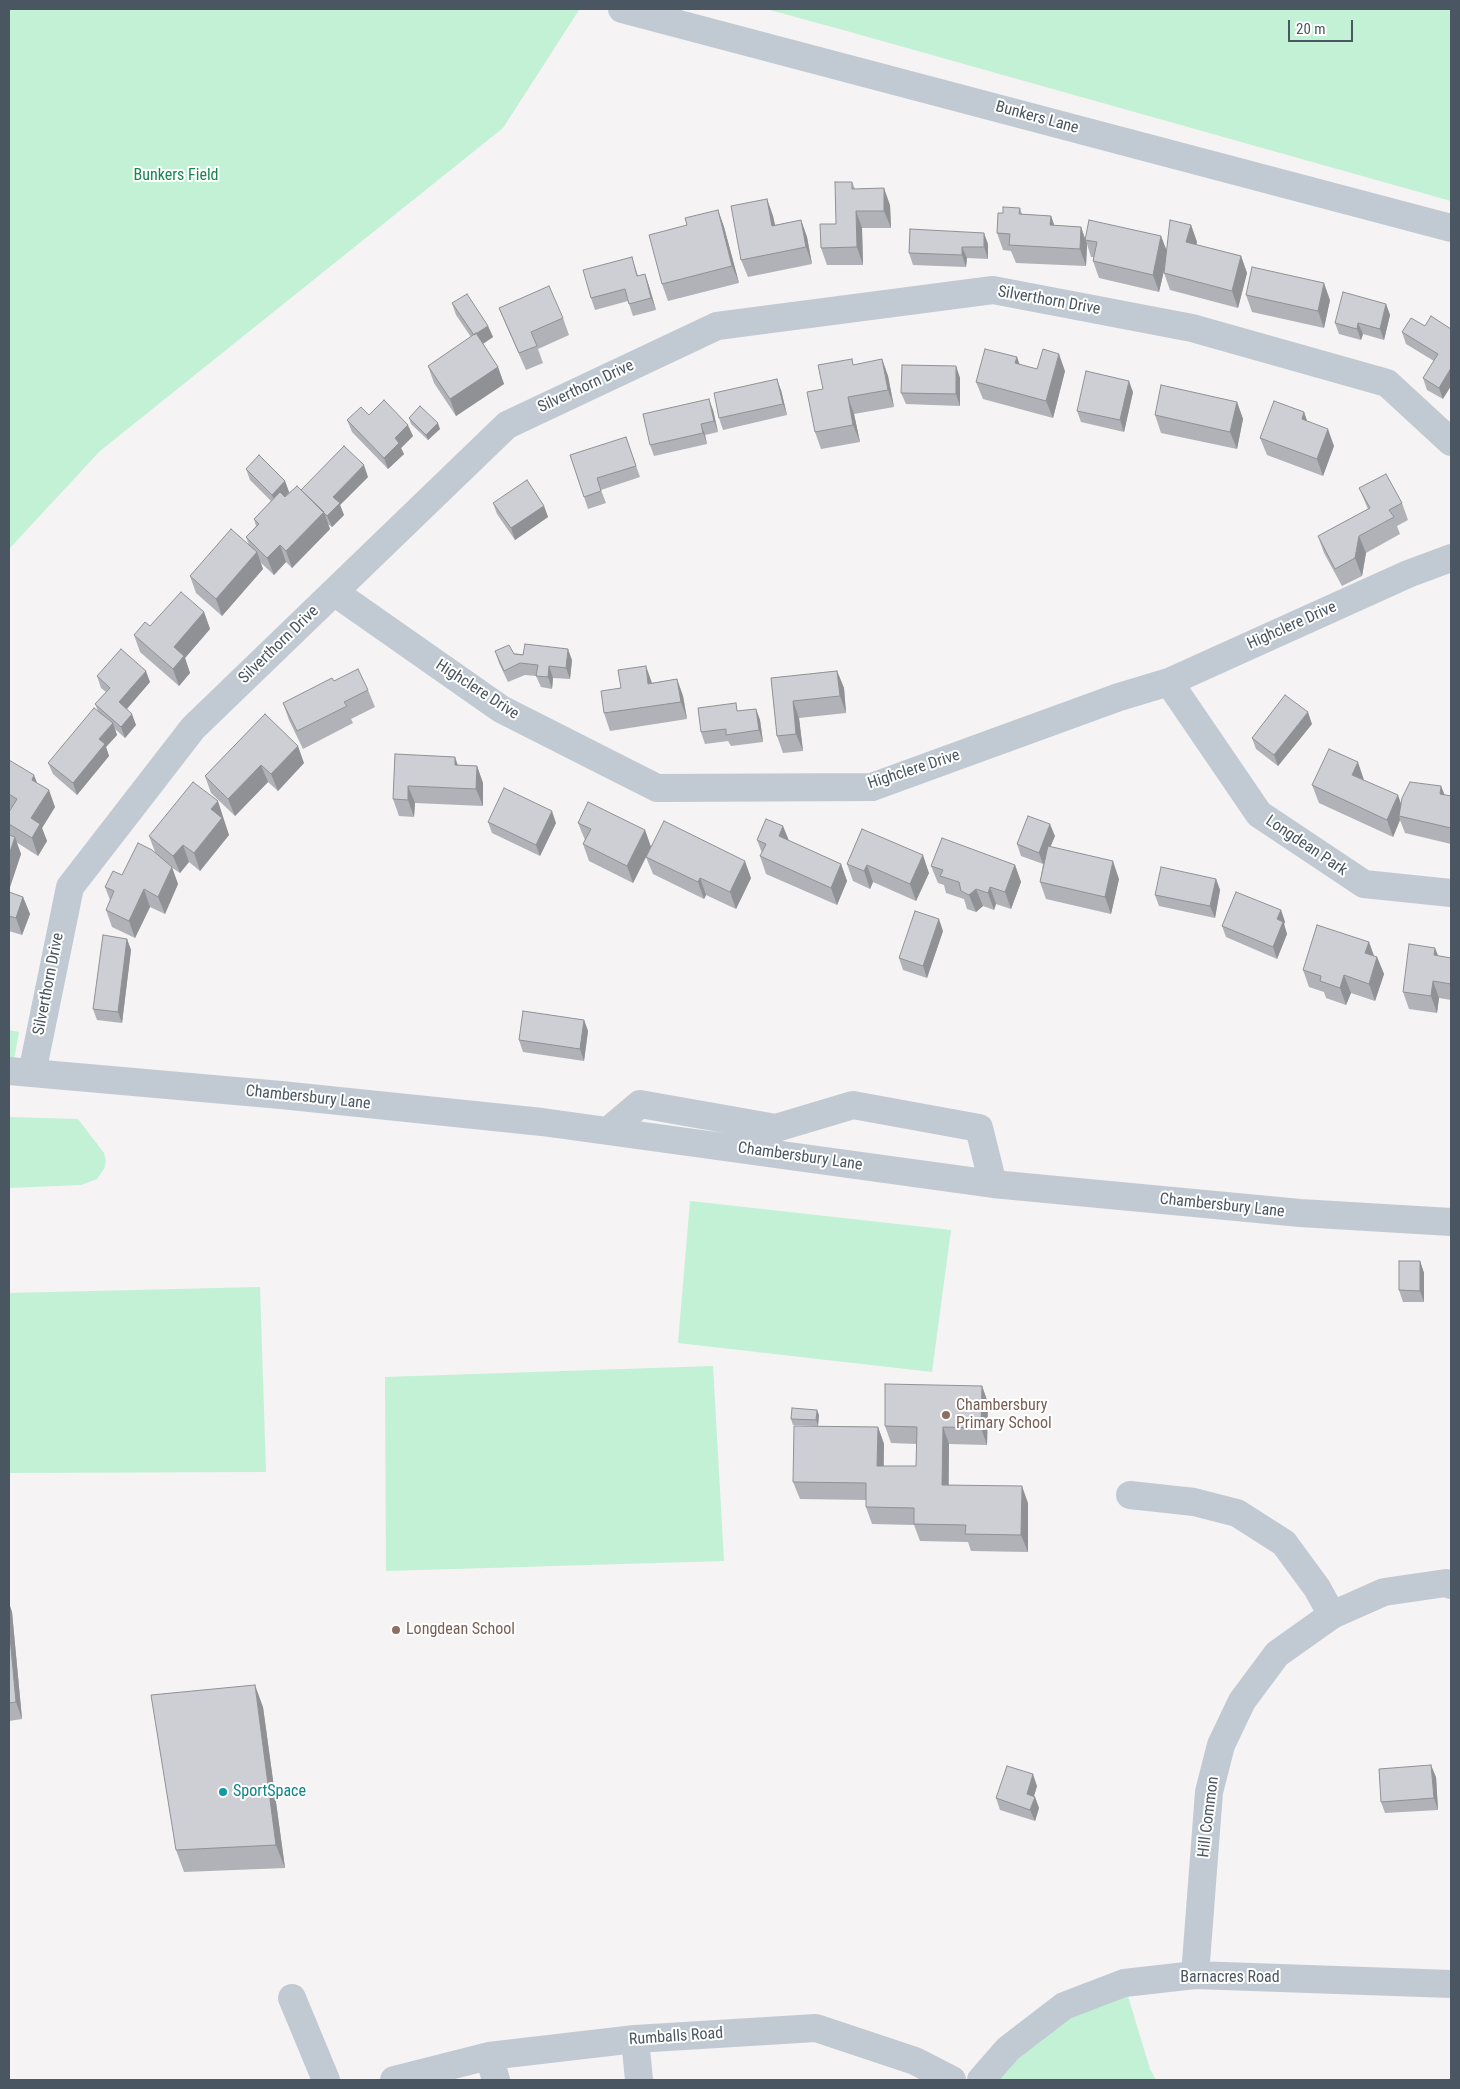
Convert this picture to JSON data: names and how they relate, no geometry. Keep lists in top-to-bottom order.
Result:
{
  "streets": {
    "street": [
      "Bunkers Lane",
      "Silverthorn Drive",
      "Highclere Drive",
      "Longdean Park",
      "Chambersbury Lane",
      "Hill Common",
      "Barnacres Road",
      "Rumballs Road"
    ]
  },
  "crossings": [
    ["Silverthorn Drive", "Highclere Drive"],
    ["Silverthorn Drive", "Chambersbury Lane"],
    ["Highclere Drive", "Longdean Park"],
    ["Hill Common", "Barnacres Road"]
  ],
  "parks": ["Bunkers Field"],
  "places": ["Chambersbury Primary School", "Longdean School", "SportSpace"],
  "scale_bar": "20 m"
}
